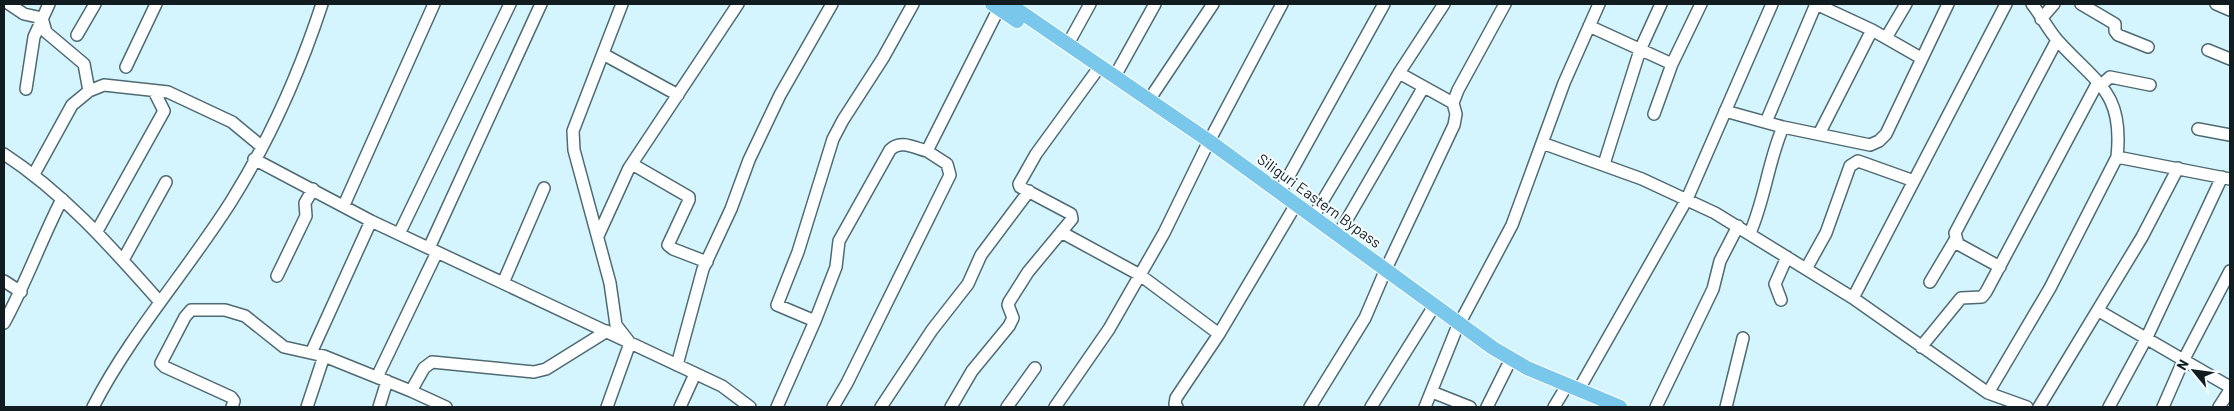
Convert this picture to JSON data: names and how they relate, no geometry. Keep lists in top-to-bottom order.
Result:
{
  "streets": {
    "main road": ["Siliguri Eastern Bypass"]
  },
  "north": "top left"
}
